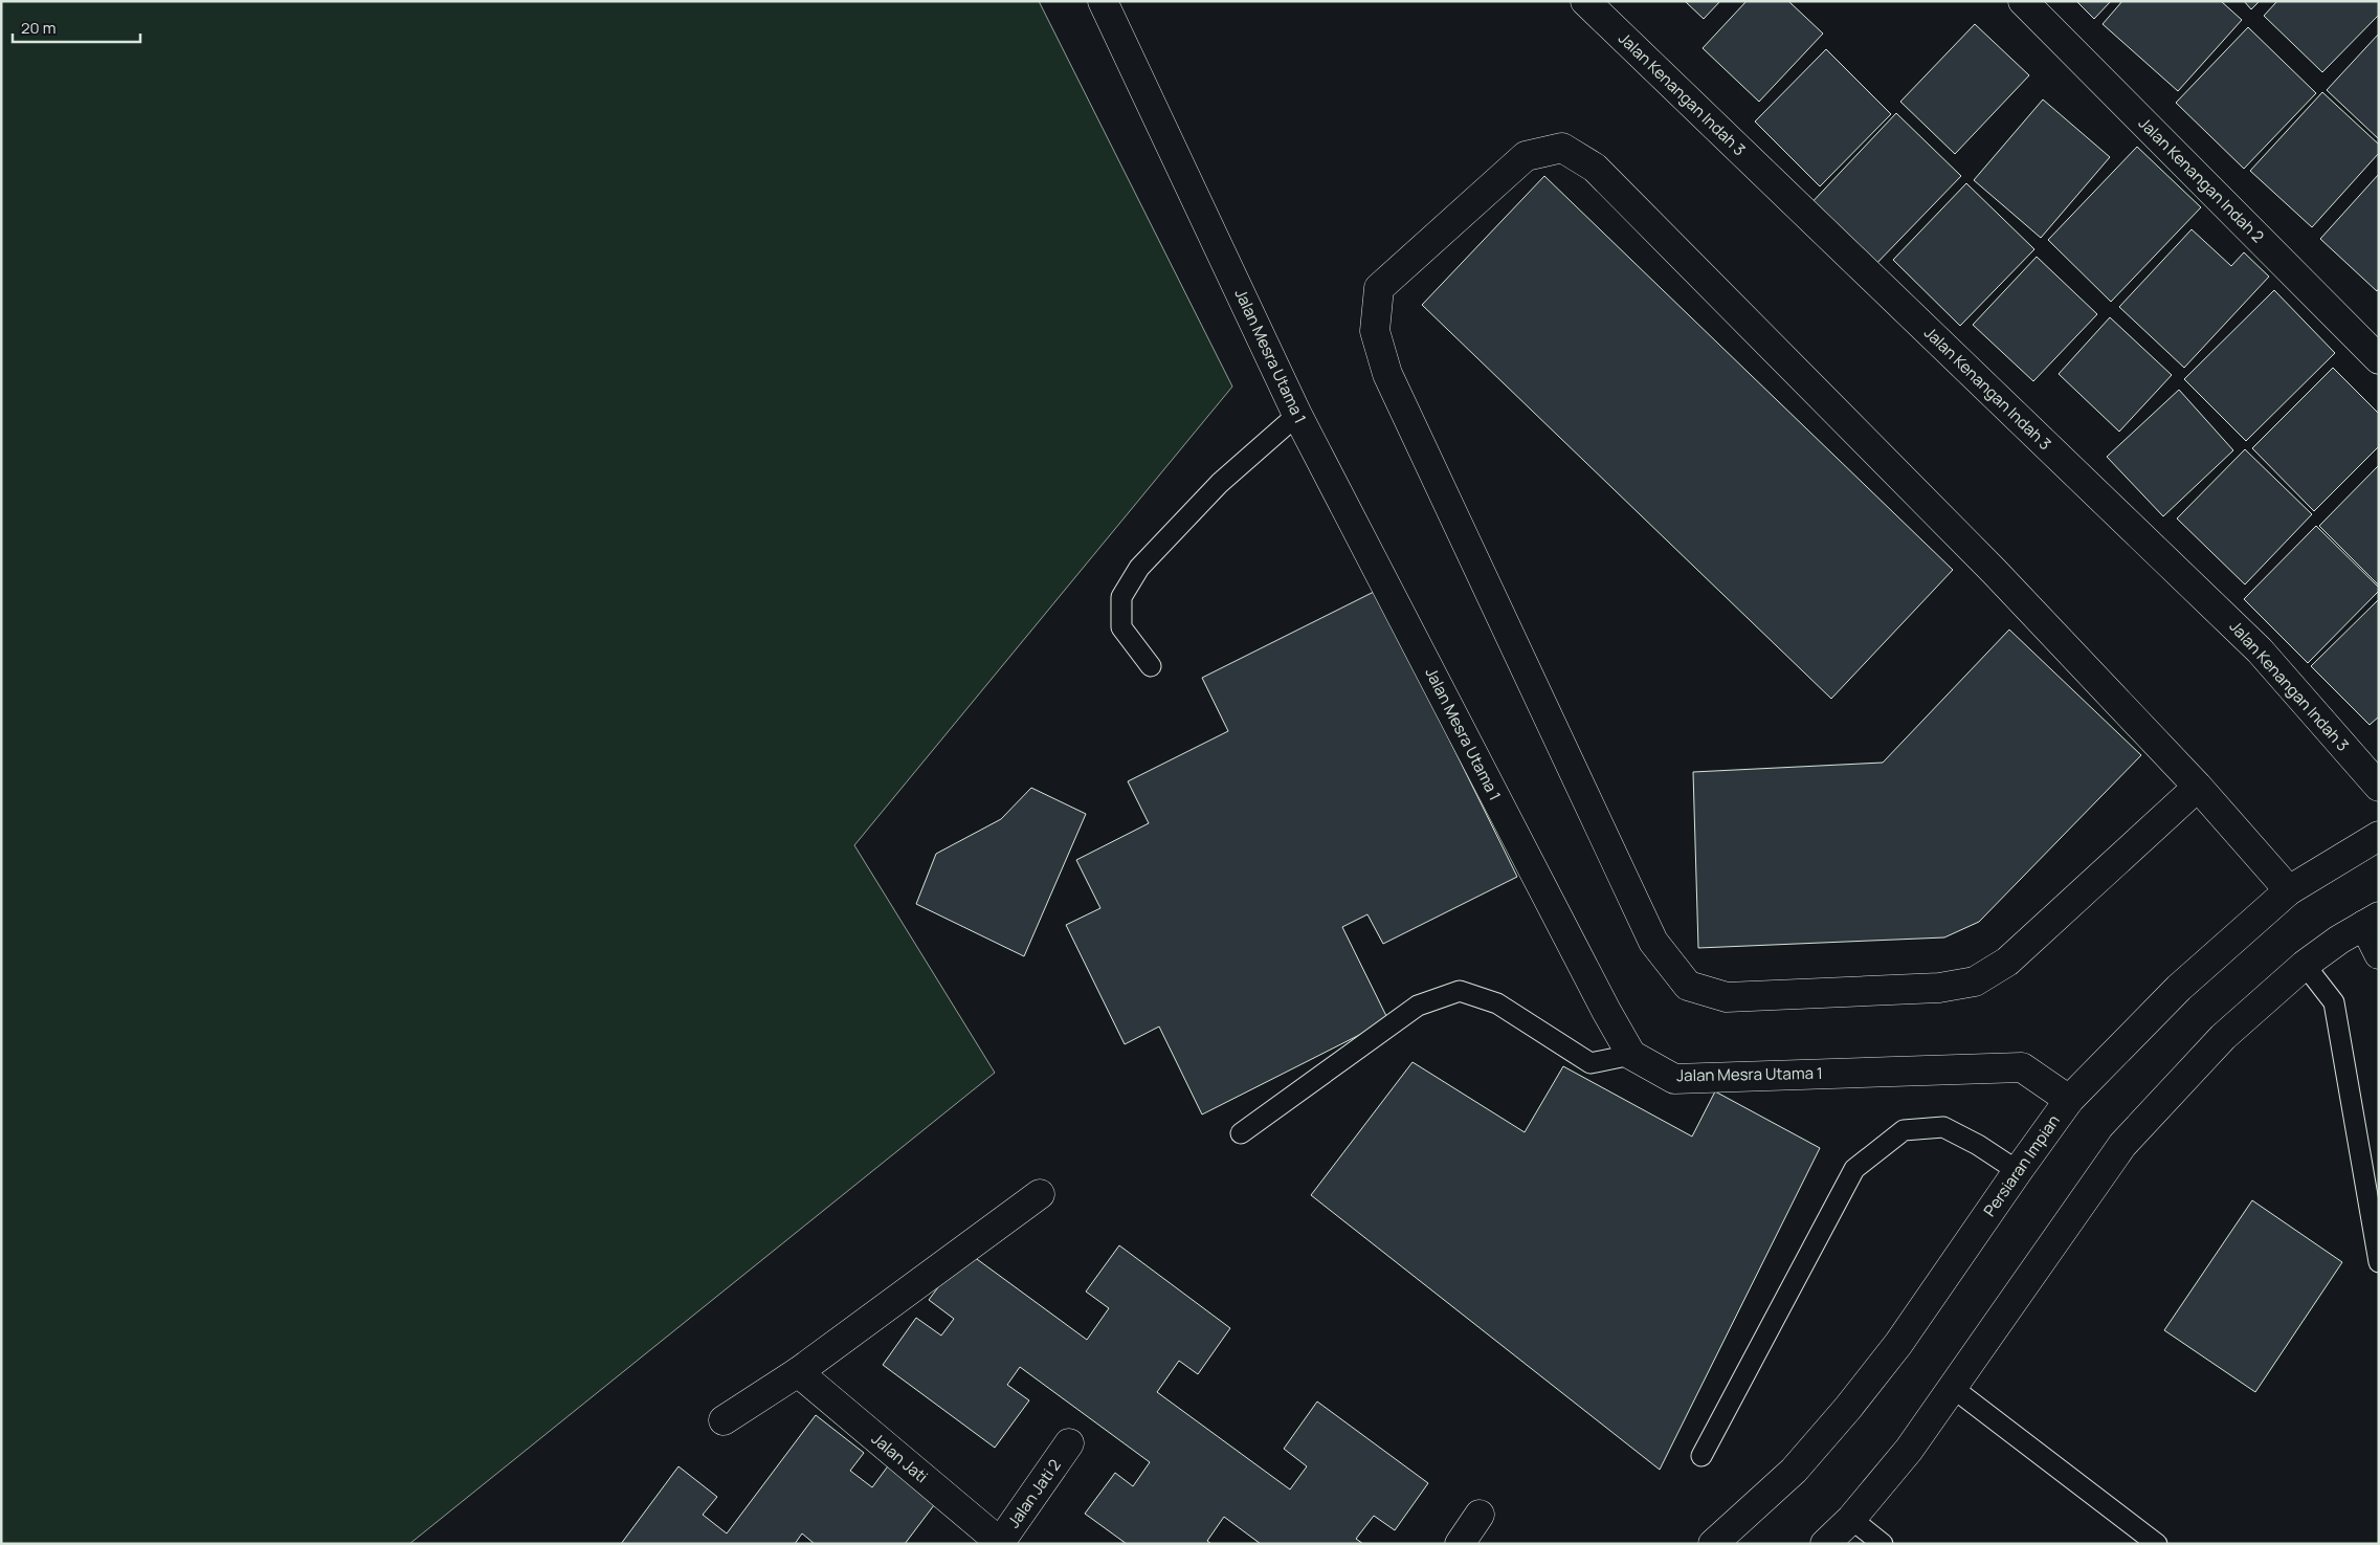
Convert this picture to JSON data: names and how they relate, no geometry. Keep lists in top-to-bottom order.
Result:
{
  "streets": {
    "street": [
      "Jalan Kenangan Indah 3",
      "Jalan Kenangan Indah 2",
      "Jalan Mesra Utama 1",
      "Persiaran Impian",
      "Jalan Jati",
      "Jalan Jati 2"
    ]
  },
  "crossings": [
    ["Jalan Mesra Utama 1", "Persiaran Impian"],
    ["Jalan Jati", "Jalan Jati 2"]
  ],
  "scale_bar": "20 m"
}
